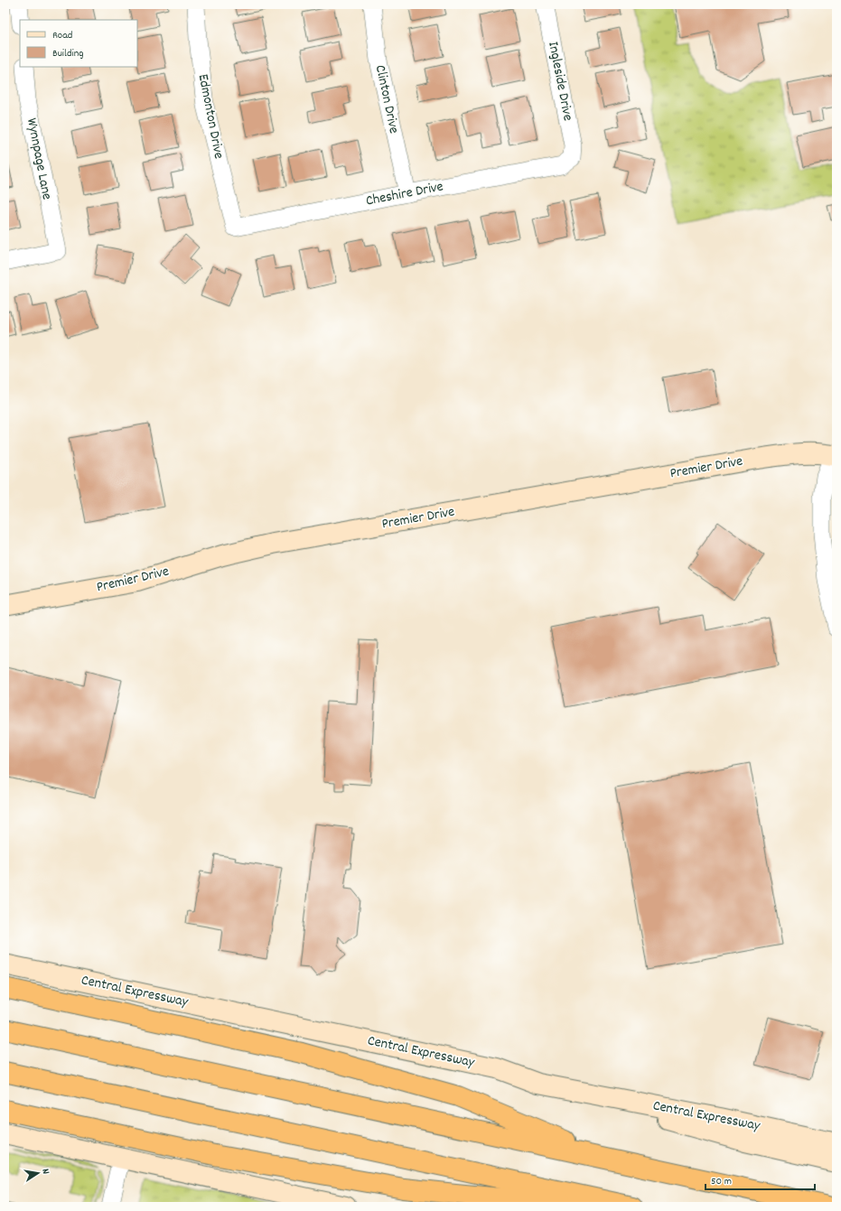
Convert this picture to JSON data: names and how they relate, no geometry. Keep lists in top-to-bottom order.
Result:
{
  "streets": {
    "main road": ["Premier Drive", "Central Expressway"],
    "street": [
      "Ingleside Drive",
      "Clinton Drive",
      "Edmonton Drive",
      "Wynnpage Lane",
      "Cheshire Drive"
    ]
  },
  "crossings": [
    ["Ingleside Drive", "Cheshire Drive"],
    ["Clinton Drive", "Cheshire Drive"],
    ["Edmonton Drive", "Cheshire Drive"]
  ],
  "legend": ["Road", "Building"],
  "scale_bar": "50 m",
  "north": "right"
}
